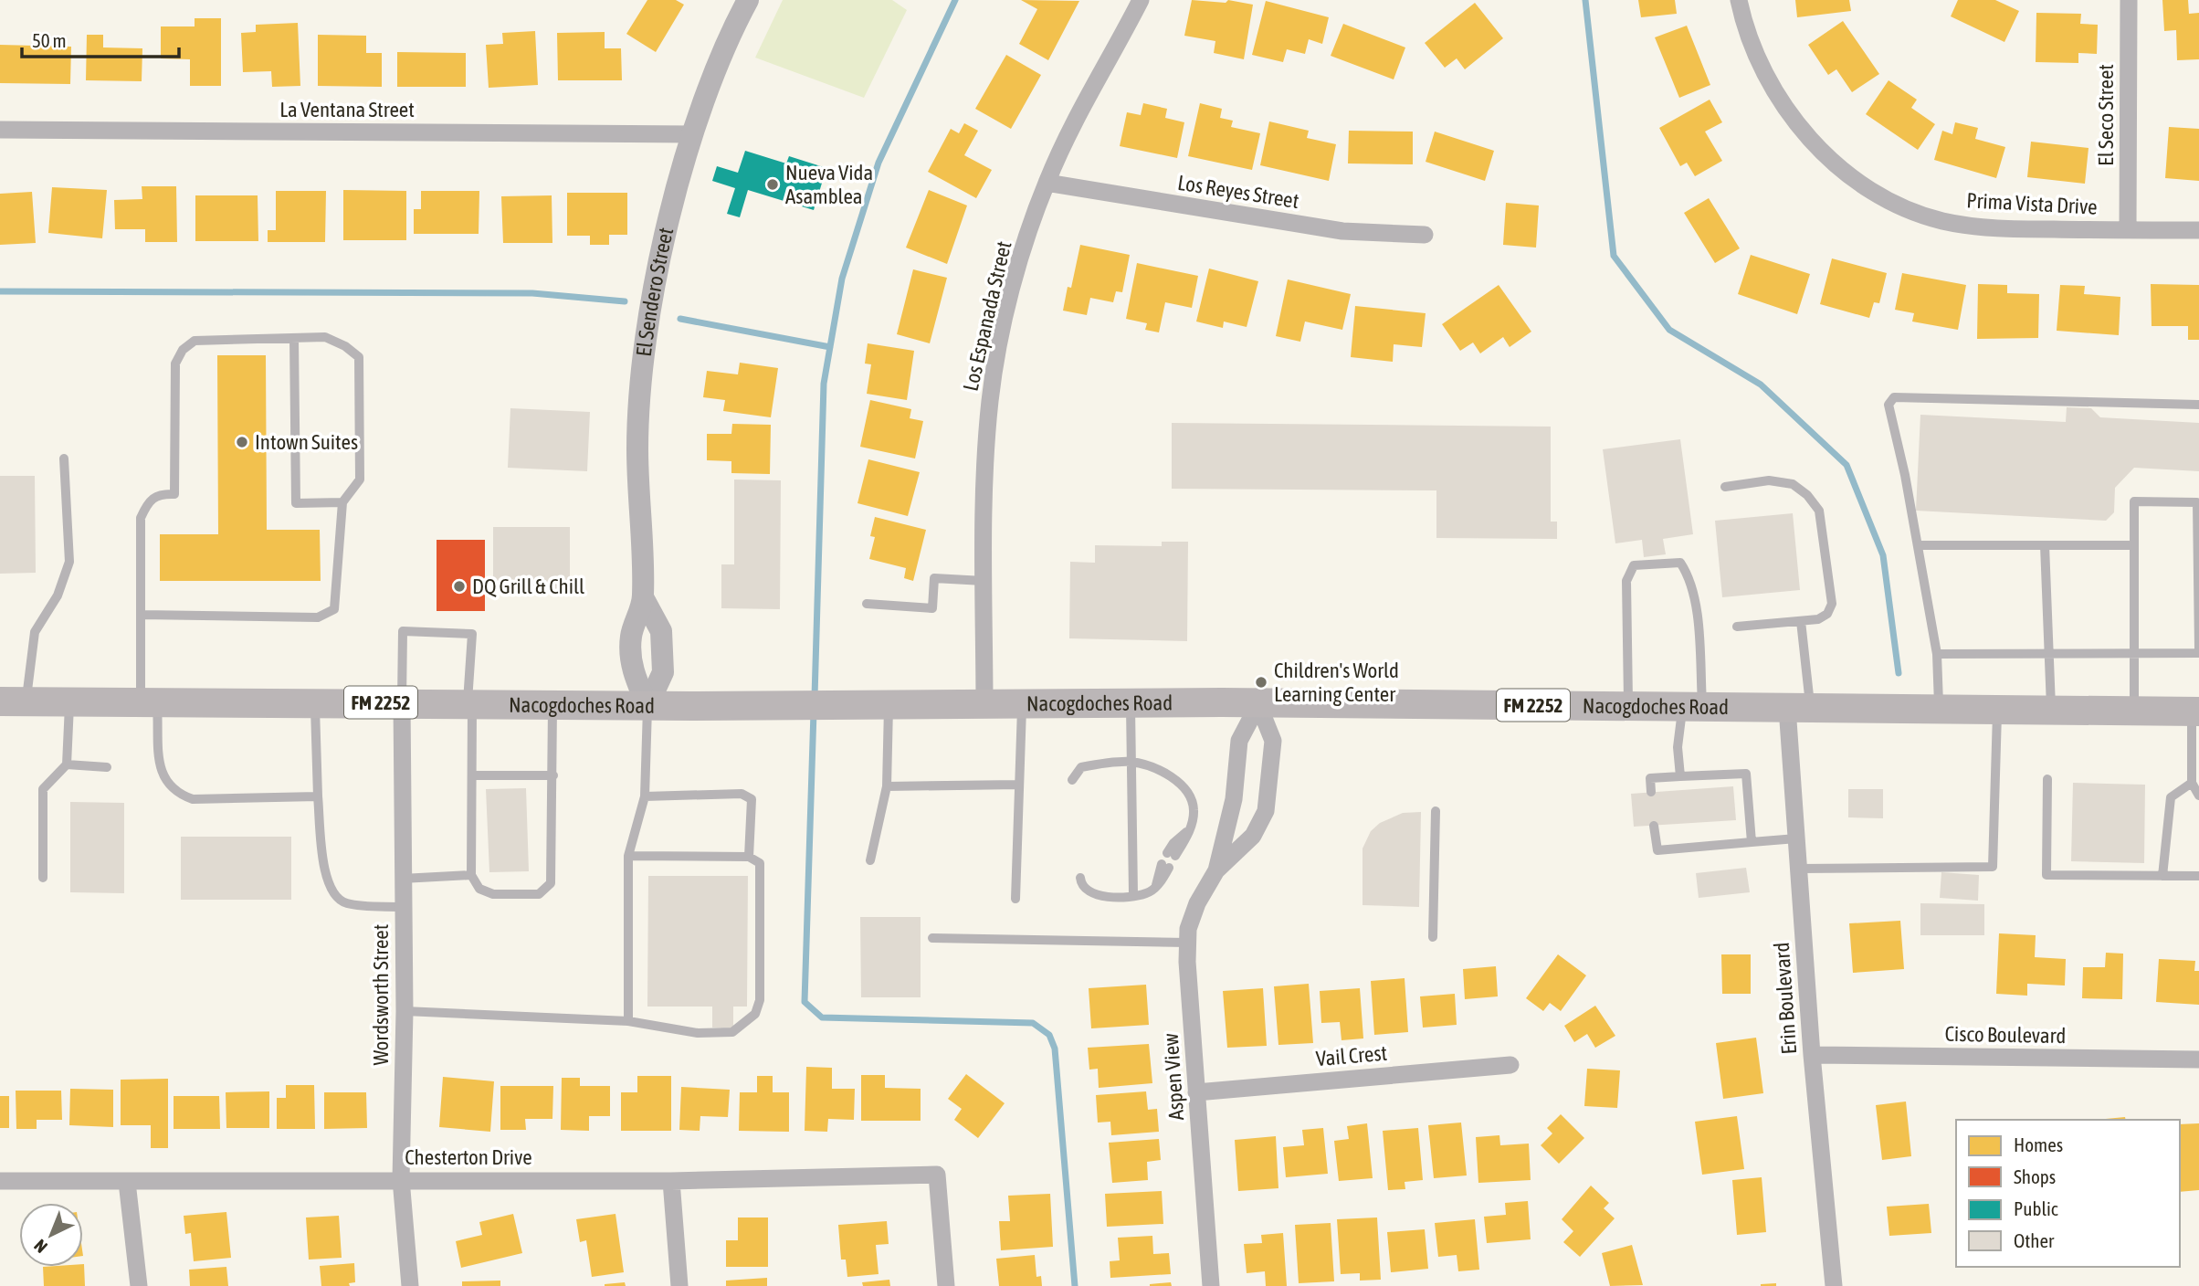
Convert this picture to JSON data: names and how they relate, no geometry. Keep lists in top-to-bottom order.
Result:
{
  "streets": {
    "main road": ["FM 2252", "Nacogdoches Road"],
    "street": [
      "La Ventana Street",
      "El Seco Street",
      "Los Reyes Street",
      "Prima Vista Drive",
      "El Sendero Street",
      "Los Espanada Street",
      "Wordsworth Street",
      "Erin Boulevard",
      "Cisco Boulevard",
      "Vail Crest",
      "Aspen View",
      "Chesterton Drive"
    ]
  },
  "crossings": [
    ["La Ventana Street", "El Sendero Street"],
    ["El Seco Street", "Prima Vista Drive"],
    ["Los Reyes Street", "Los Espanada Street"],
    ["El Sendero Street", "Nacogdoches Road"],
    ["Los Espanada Street", "Nacogdoches Road"],
    ["Nacogdoches Road", "Wordsworth Street"],
    ["Nacogdoches Road", "Erin Boulevard"],
    ["Nacogdoches Road", "Aspen View"],
    ["Wordsworth Street", "Chesterton Drive"],
    ["Erin Boulevard", "Cisco Boulevard"],
    ["Vail Crest", "Aspen View"]
  ],
  "places": [
    "Nueva Vida Asamblea",
    "Intown Suites",
    "DQ Grill & Chill",
    "Children's World Learning Center"
  ],
  "legend": [
    "Homes",
    "Shops",
    "Public",
    "Other"
  ],
  "scale_bar": "50 m",
  "north": "bottom left"
}
